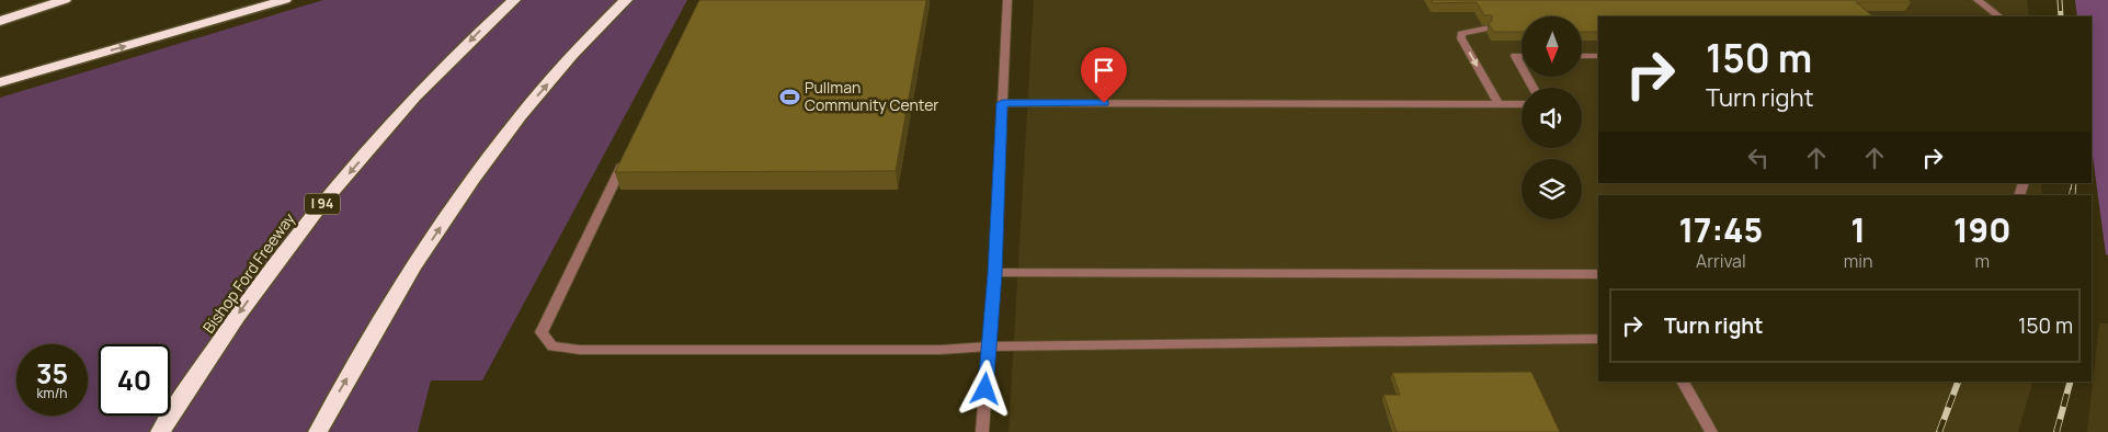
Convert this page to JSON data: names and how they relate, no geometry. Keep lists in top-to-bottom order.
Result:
{
  "streets": {
    "highway": ["I 94", "Bishop Ford Freeway"]
  },
  "places": {
    "sports": ["Pullman Community Center"]
  },
  "north": "bottom",
  "page": {
    "turn": ["150 m", "Turn right"],
    "eta": [
      "17:45",
      "Arrival",
      "1",
      "min",
      "190",
      "m"
    ],
    "list": [
      {
        "name": "Turn right",
        "value": "150 m"
      }
    ],
    "speed": "35 km/h",
    "limit": "40"
  }
}
